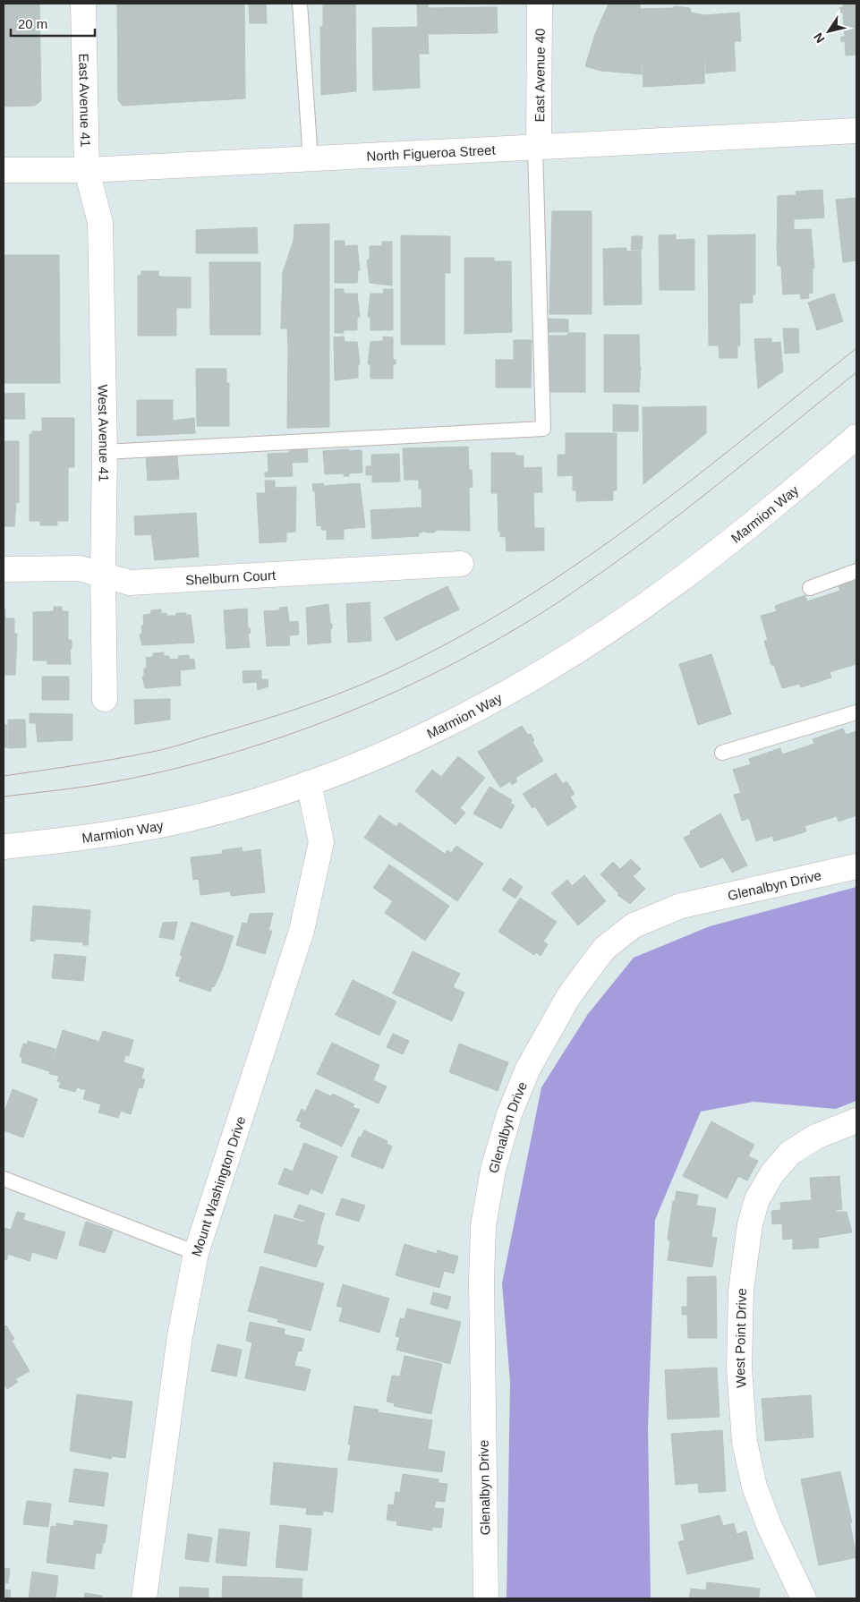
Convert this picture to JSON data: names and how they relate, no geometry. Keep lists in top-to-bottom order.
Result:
{
  "streets": {
    "street": [
      "East Avenue 40",
      "East Avenue 41",
      "North Figueroa Street",
      "West Avenue 41",
      "Marmion Way",
      "Shelburn Court",
      "Glenalbyn Drive",
      "Mount Washington Drive",
      "West Point Drive"
    ]
  },
  "crossings": [
    ["East Avenue 40", "North Figueroa Street"],
    ["East Avenue 41", "North Figueroa Street"],
    ["East Avenue 41", "West Avenue 41"],
    ["North Figueroa Street", "West Avenue 41"],
    ["West Avenue 41", "Shelburn Court"],
    ["Marmion Way", "Mount Washington Drive"]
  ],
  "scale_bar": "20 m",
  "north": "bottom left"
}
